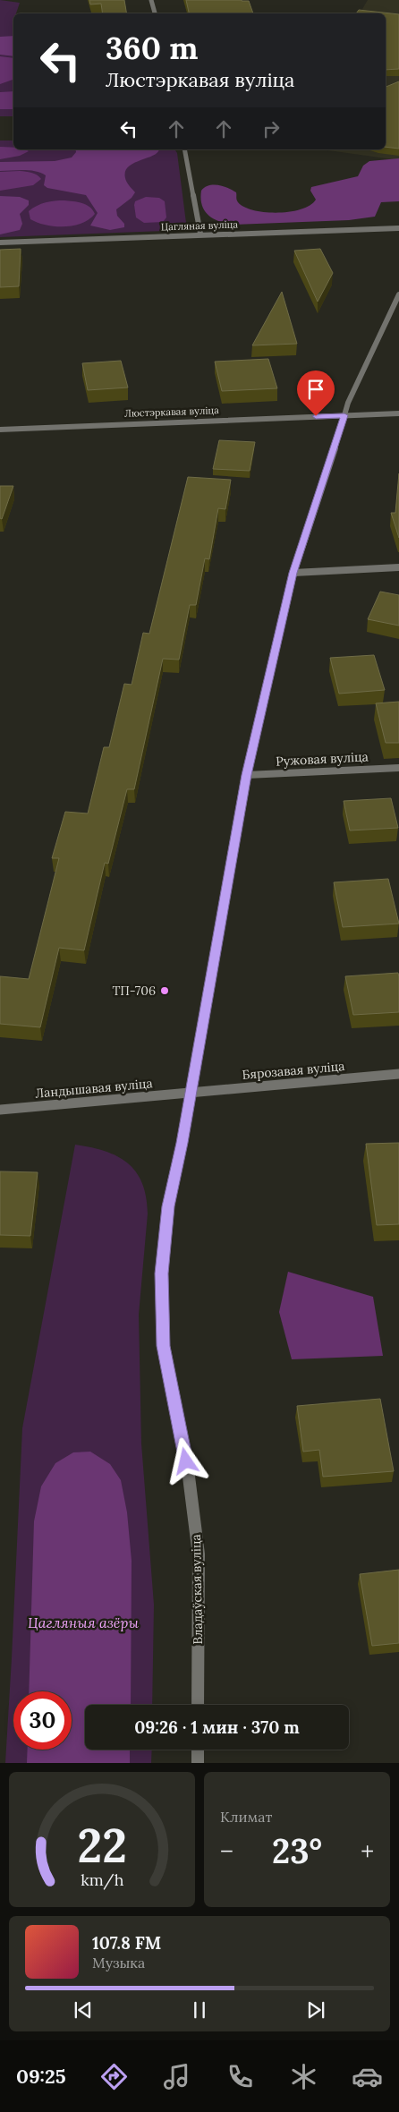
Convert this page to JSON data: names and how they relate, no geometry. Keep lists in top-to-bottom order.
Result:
{
  "streets": {
    "street": [
      "Цагляная вуліца",
      "Люстэркавая вуліца",
      "Ружовая вуліца",
      "Бярозавая вуліца",
      "Ландышавая вуліца",
      "Владаўская вуліца"
    ]
  },
  "crossings": [
    ["Люстэркавая вуліца", "Владаўская вуліца"],
    ["Ружовая вуліца", "Владаўская вуліца"],
    ["Бярозавая вуліца", "Ландышавая вуліца"],
    ["Бярозавая вуліца", "Владаўская вуліца"],
    ["Ландышавая вуліца", "Владаўская вуліца"]
  ],
  "parks": ["Цагляныя азёры"],
  "places": ["ТП-706"],
  "page": {
    "turn": ["360 m", "Люстэркавая вуліца"],
    "limit": "30",
    "trip": "09:26 · 1 мин · 370 m",
    "tile": "Климат",
    "heat": ["−", "23°", "+"],
    "song": ["107.8 FM", "Музыка"],
    "tabs": "09:25",
    "gauge": ["22", "km/h"]
  }
}
